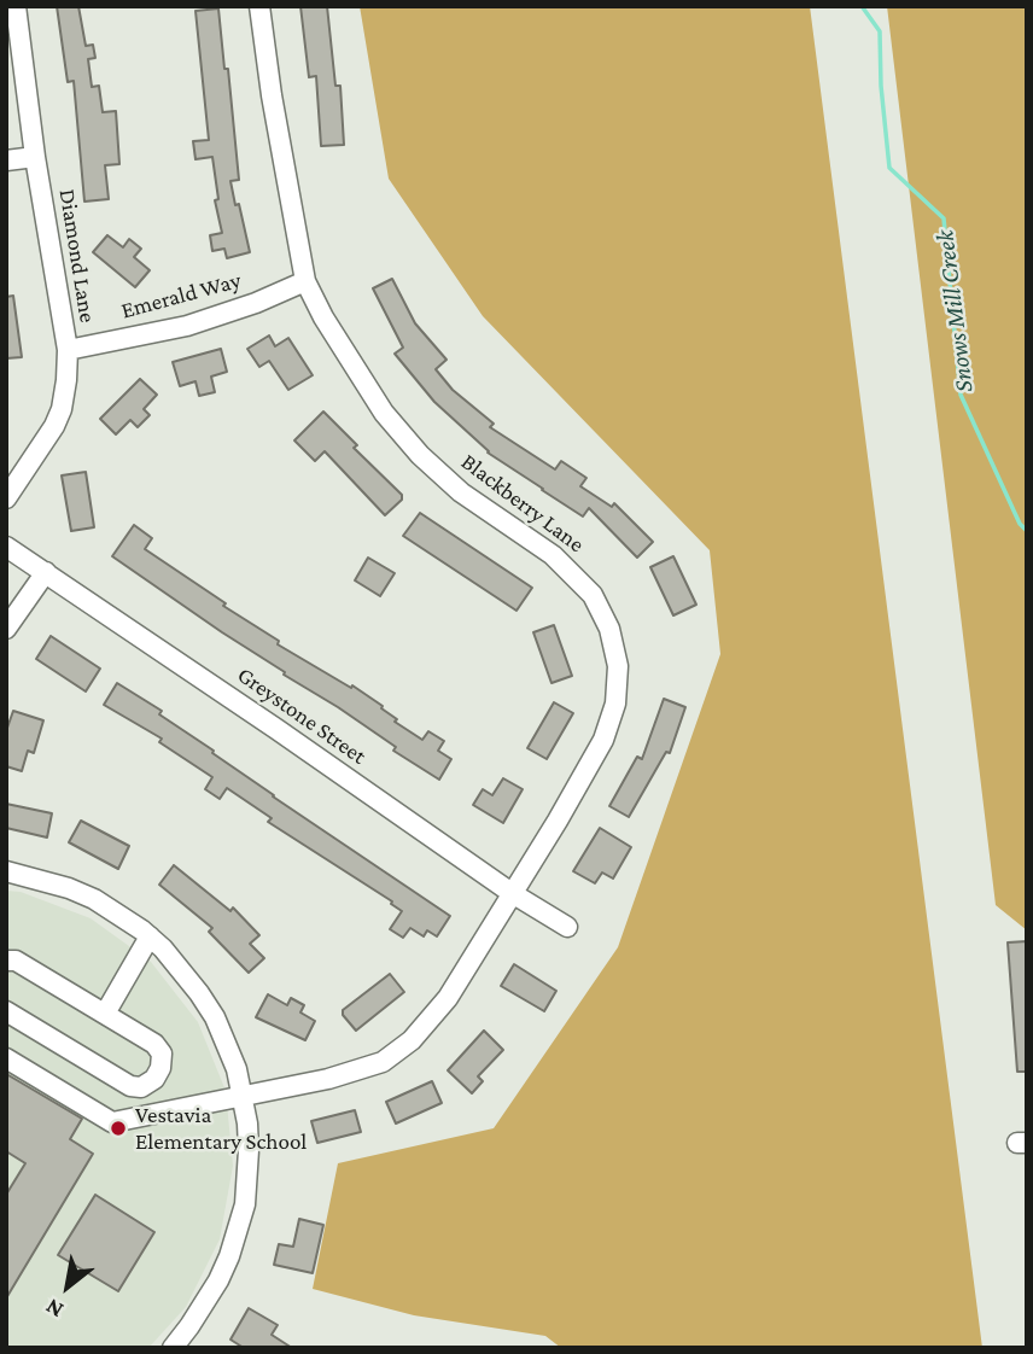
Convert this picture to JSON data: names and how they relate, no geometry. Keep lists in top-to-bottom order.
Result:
{
  "streets": {
    "street": [
      "Diamond Lane",
      "Emerald Way",
      "Blackberry Lane",
      "Greystone Street"
    ]
  },
  "crossings": [
    ["Diamond Lane", "Emerald Way"],
    ["Emerald Way", "Blackberry Lane"],
    ["Blackberry Lane", "Greystone Street"]
  ],
  "water": ["Snows Mill Creek"],
  "places": ["Vestavia Elementary School"],
  "north": "bottom left"
}
